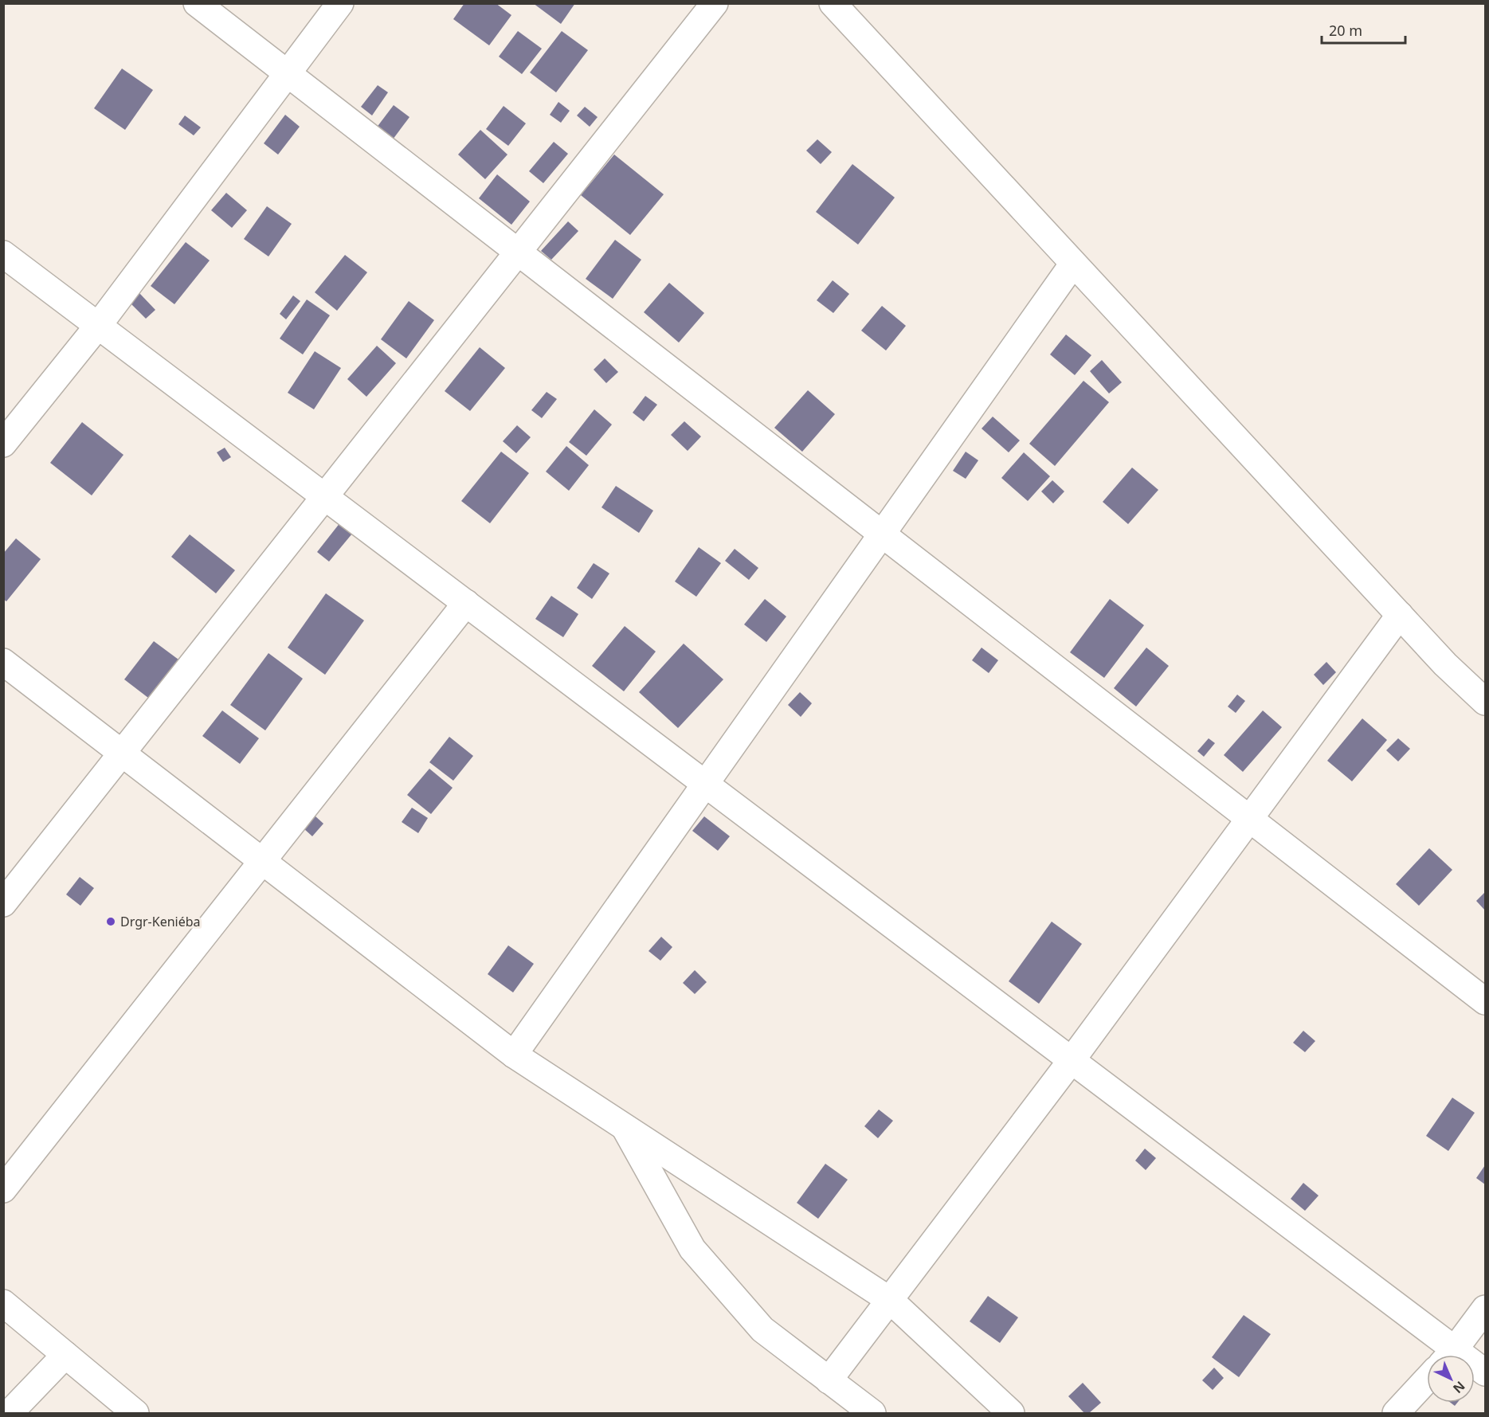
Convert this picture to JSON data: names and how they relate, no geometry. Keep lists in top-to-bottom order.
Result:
{
  "places": ["Drgr-Keniéba"],
  "scale_bar": "20 m",
  "north": "bottom right"
}
